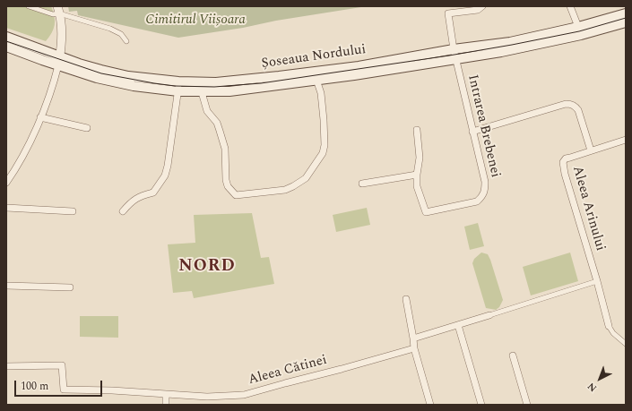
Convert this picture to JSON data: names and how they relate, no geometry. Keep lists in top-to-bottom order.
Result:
{
  "streets": {
    "main road": ["Șoseaua Nordului"],
    "street": ["Intrarea Brebenei", "Aleea Arinului", "Aleea Cătinei"]
  },
  "crossings": [
    ["Șoseaua Nordului", "Intrarea Brebenei"]
  ],
  "districts": ["NORD"],
  "parks": ["Cimitirul Viișoara"],
  "scale_bar": "100 m",
  "north": "bottom left"
}
